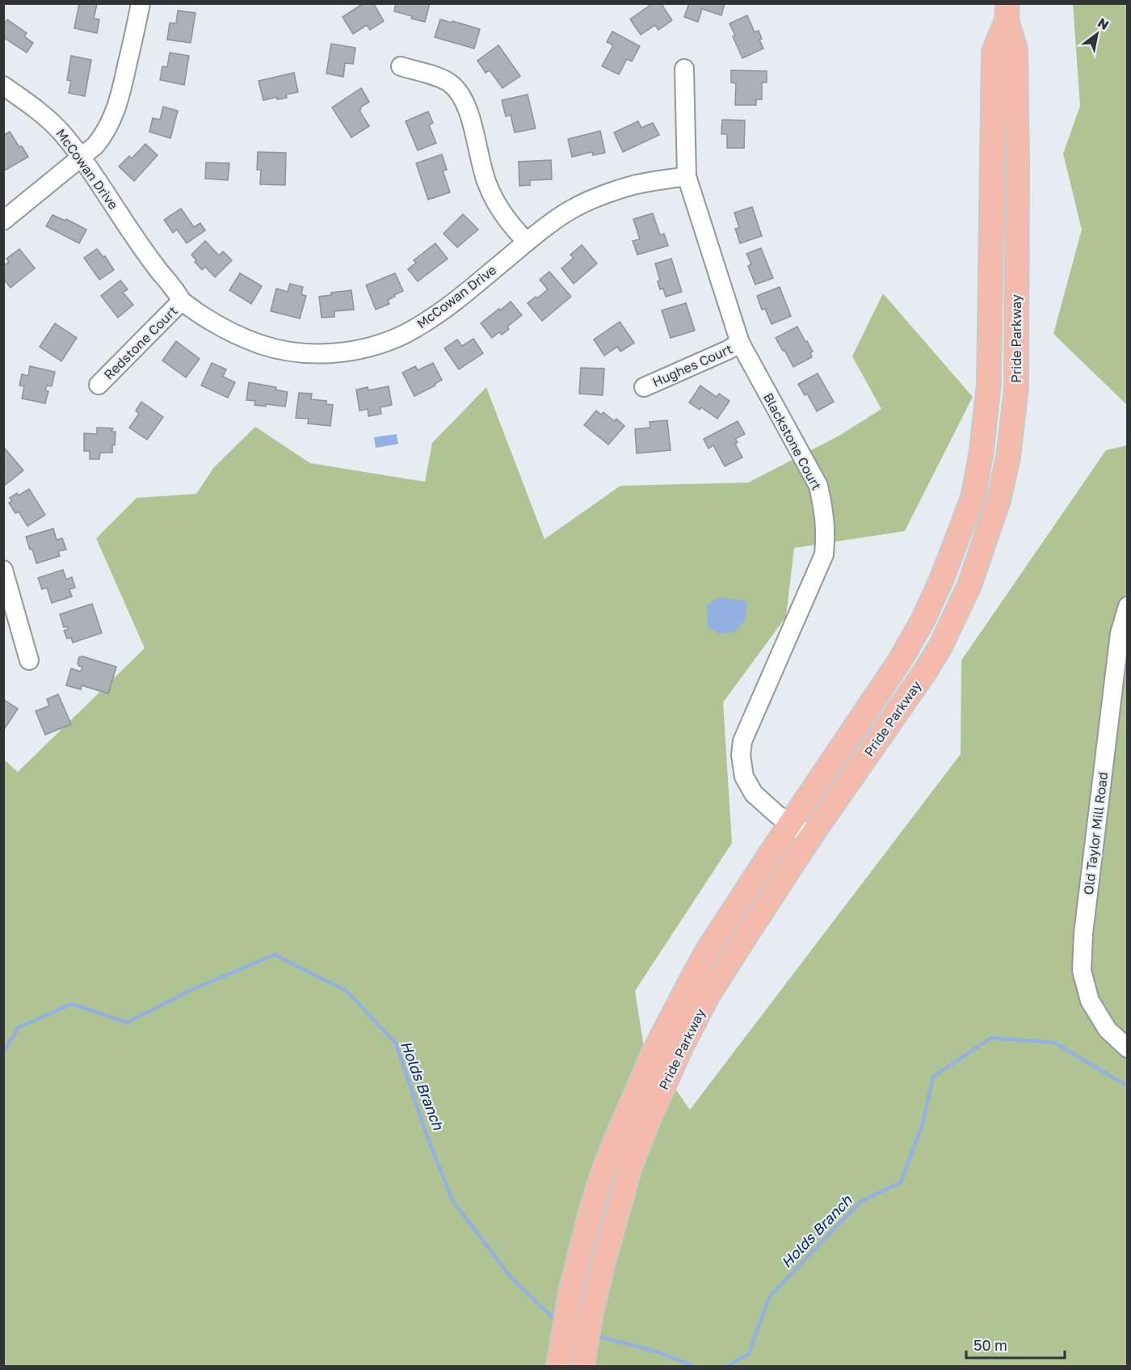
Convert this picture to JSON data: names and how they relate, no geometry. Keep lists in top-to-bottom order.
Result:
{
  "streets": {
    "main road": ["Pride Parkway"],
    "street": [
      "McCowan Drive",
      "Redstone Court",
      "Hughes Court",
      "Blackstone Court",
      "Old Taylor Mill Road"
    ]
  },
  "crossings": [
    ["McCowan Drive", "Redstone Court"],
    ["McCowan Drive", "Blackstone Court"],
    ["Pride Parkway", "Blackstone Court"],
    ["Hughes Court", "Blackstone Court"]
  ],
  "water": ["Holds Branch"],
  "scale_bar": "50 m",
  "north": "top right"
}
